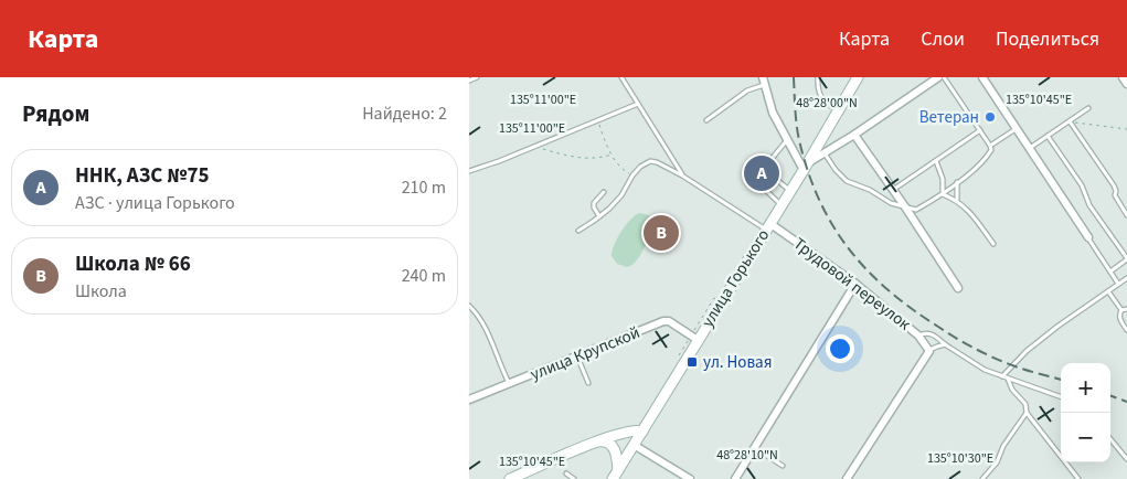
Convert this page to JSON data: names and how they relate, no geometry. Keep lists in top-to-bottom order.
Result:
{
  "streets": {
    "main road": ["улица Горького"],
    "street": ["Трудовой переулок", "улица Крупской"]
  },
  "crossings": [
    ["улица Горького", "Трудовой переулок"],
    ["улица Горького", "улица Крупской"]
  ],
  "places": {
    "other": ["Ветеран"],
    "transit": ["ул. Новая"]
  },
  "page": {
    "header": "Карта",
    "nav": ["Карта", "Слои", "Поделиться"],
    "heading": ["Рядом", "Найдено: 2"],
    "list": [
      {
        "mark": "A",
        "name": "ННК, АЗС №75",
        "note": "АЗС · улица Горького",
        "value": "210 m"
      },
      {
        "mark": "B",
        "name": "Школа № 66",
        "note": "Школа",
        "value": "240 m"
      }
    ],
    "pins": ["A", "B"],
    "map_buttons": ["+", "−"]
  },
  "coordinates": [
    "135°11'00\"E",
    "135°10'45\"E",
    "48°28'00\"N",
    "48°28'10\"N",
    "135°10'30\"E"
  ]
}
